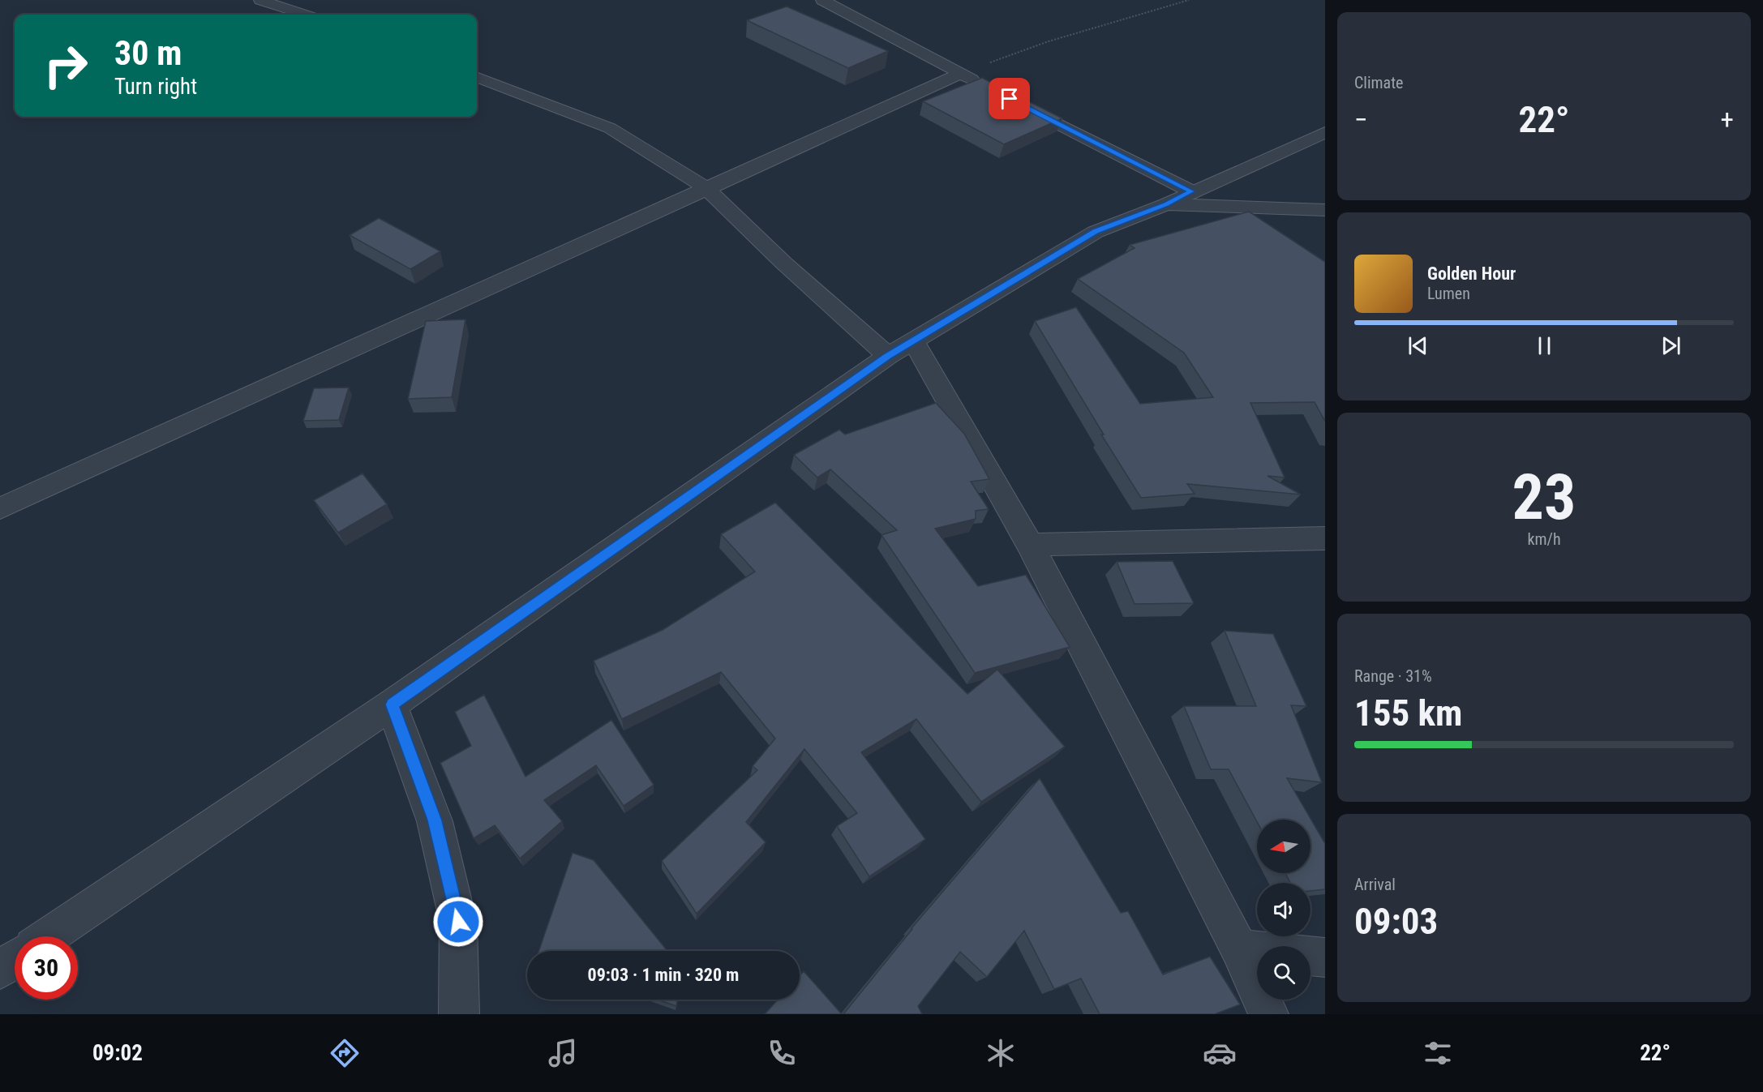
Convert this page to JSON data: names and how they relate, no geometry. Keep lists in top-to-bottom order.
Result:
{
  "north": "left",
  "page": {
    "tile": [
      "Climate",
      ["23", "km/h"],
      ["Range · 31%", "155 km"],
      ["Arrival", "09:03"]
    ],
    "turn": ["30 m", "Turn right"],
    "heat": ["−", "22°", "+"],
    "song": ["Golden Hour", "Lumen"],
    "limit": "30",
    "trip": "09:03 · 1 min · 320 m",
    "tabs": ["09:02", "22°"]
  }
}
